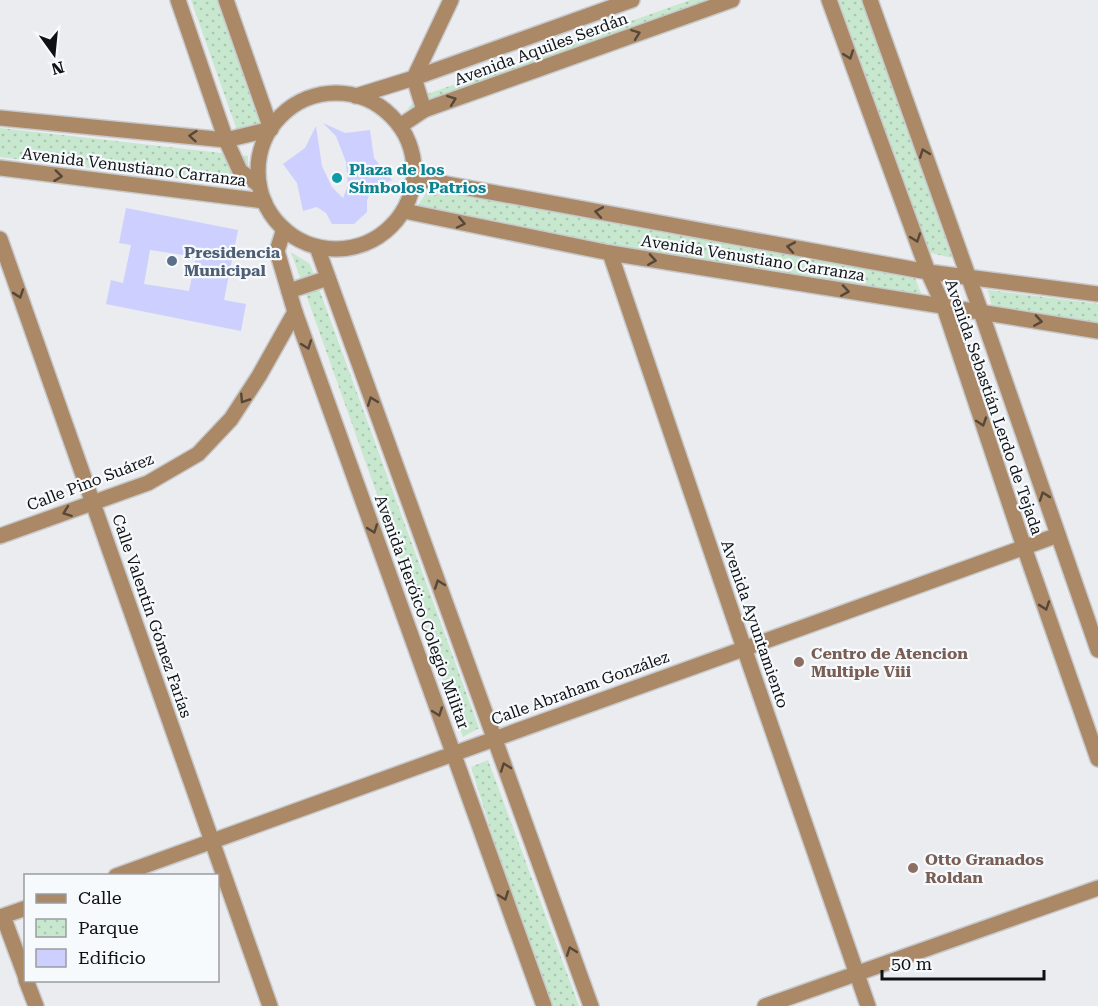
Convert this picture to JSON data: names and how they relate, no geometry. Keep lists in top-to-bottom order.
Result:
{
  "streets": {
    "street": [
      "Avenida Aquiles Serdán",
      "Avenida Venustiano Carranza",
      "Avenida Sebastián Lerdo de Tejada",
      "Calle Pino Suárez",
      "Avenida Heróico Colegio Militar",
      "Calle Valentín Gómez Farías",
      "Avenida Ayuntamiento",
      "Calle Abraham González"
    ]
  },
  "crossings": [
    ["Avenida Aquiles Serdán", "Avenida Venustiano Carranza"],
    ["Avenida Aquiles Serdán", "Avenida Heróico Colegio Militar"],
    ["Avenida Venustiano Carranza", "Avenida Sebastián Lerdo de Tejada"],
    ["Avenida Venustiano Carranza", "Avenida Heróico Colegio Militar"],
    ["Avenida Venustiano Carranza", "Avenida Ayuntamiento"],
    ["Avenida Sebastián Lerdo de Tejada", "Calle Abraham González"],
    ["Calle Pino Suárez", "Avenida Heróico Colegio Militar"],
    ["Calle Pino Suárez", "Calle Valentín Gómez Farías"],
    ["Avenida Heróico Colegio Militar", "Calle Abraham González"],
    ["Calle Valentín Gómez Farías", "Calle Abraham González"],
    ["Avenida Ayuntamiento", "Calle Abraham González"]
  ],
  "one_way": ["Calle Pino Suárez"],
  "places": [
    "Plaza de los Símbolos Patrios",
    "Presidencia Municipal",
    "Centro de Atencion Multiple Viii",
    "Otto Granados Roldan"
  ],
  "legend": ["Calle", "Parque", "Edificio"],
  "scale_bar": "50 m",
  "north": "bottom"
}
